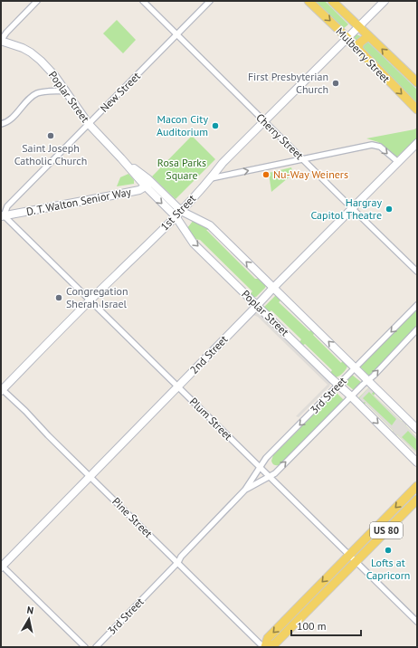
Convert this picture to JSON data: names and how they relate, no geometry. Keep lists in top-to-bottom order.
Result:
{
  "streets": {
    "main road": ["Mulberry Street", "US 80"],
    "street": [
      "New Street",
      "Poplar Street",
      "Cherry Street",
      "D. T. Walton Senior Way",
      "1st Street",
      "2nd Street",
      "3rd Street",
      "Plum Street",
      "Pine Street"
    ]
  },
  "crossings": [
    ["Mulberry Street", "1st Street"],
    ["New Street", "Poplar Street"],
    ["New Street", "Cherry Street"],
    ["New Street", "D. T. Walton Senior Way"],
    ["New Street", "Plum Street"],
    ["Poplar Street", "D. T. Walton Senior Way"],
    ["Poplar Street", "1st Street"],
    ["Poplar Street", "2nd Street"],
    ["Poplar Street", "3rd Street"],
    ["Cherry Street", "1st Street"],
    ["Cherry Street", "2nd Street"],
    ["D. T. Walton Senior Way", "Plum Street"],
    ["1st Street", "Plum Street"],
    ["1st Street", "Pine Street"],
    ["2nd Street", "Plum Street"],
    ["2nd Street", "Pine Street"],
    ["3rd Street", "Plum Street"],
    ["3rd Street", "Pine Street"],
    ["Plum Street", "US 80"],
    ["Pine Street", "US 80"]
  ],
  "parks": ["Rosa Parks Square"],
  "places": [
    "First Presbyterian Church",
    "Macon City Auditorium",
    "Saint Joseph Catholic Church",
    "Nu-Way Weiners",
    "Hargray Capitol Theatre",
    "Congregation Sherah Israel",
    "Lofts at Capricorn"
  ],
  "scale_bar": "100 m",
  "north": "top"
}
